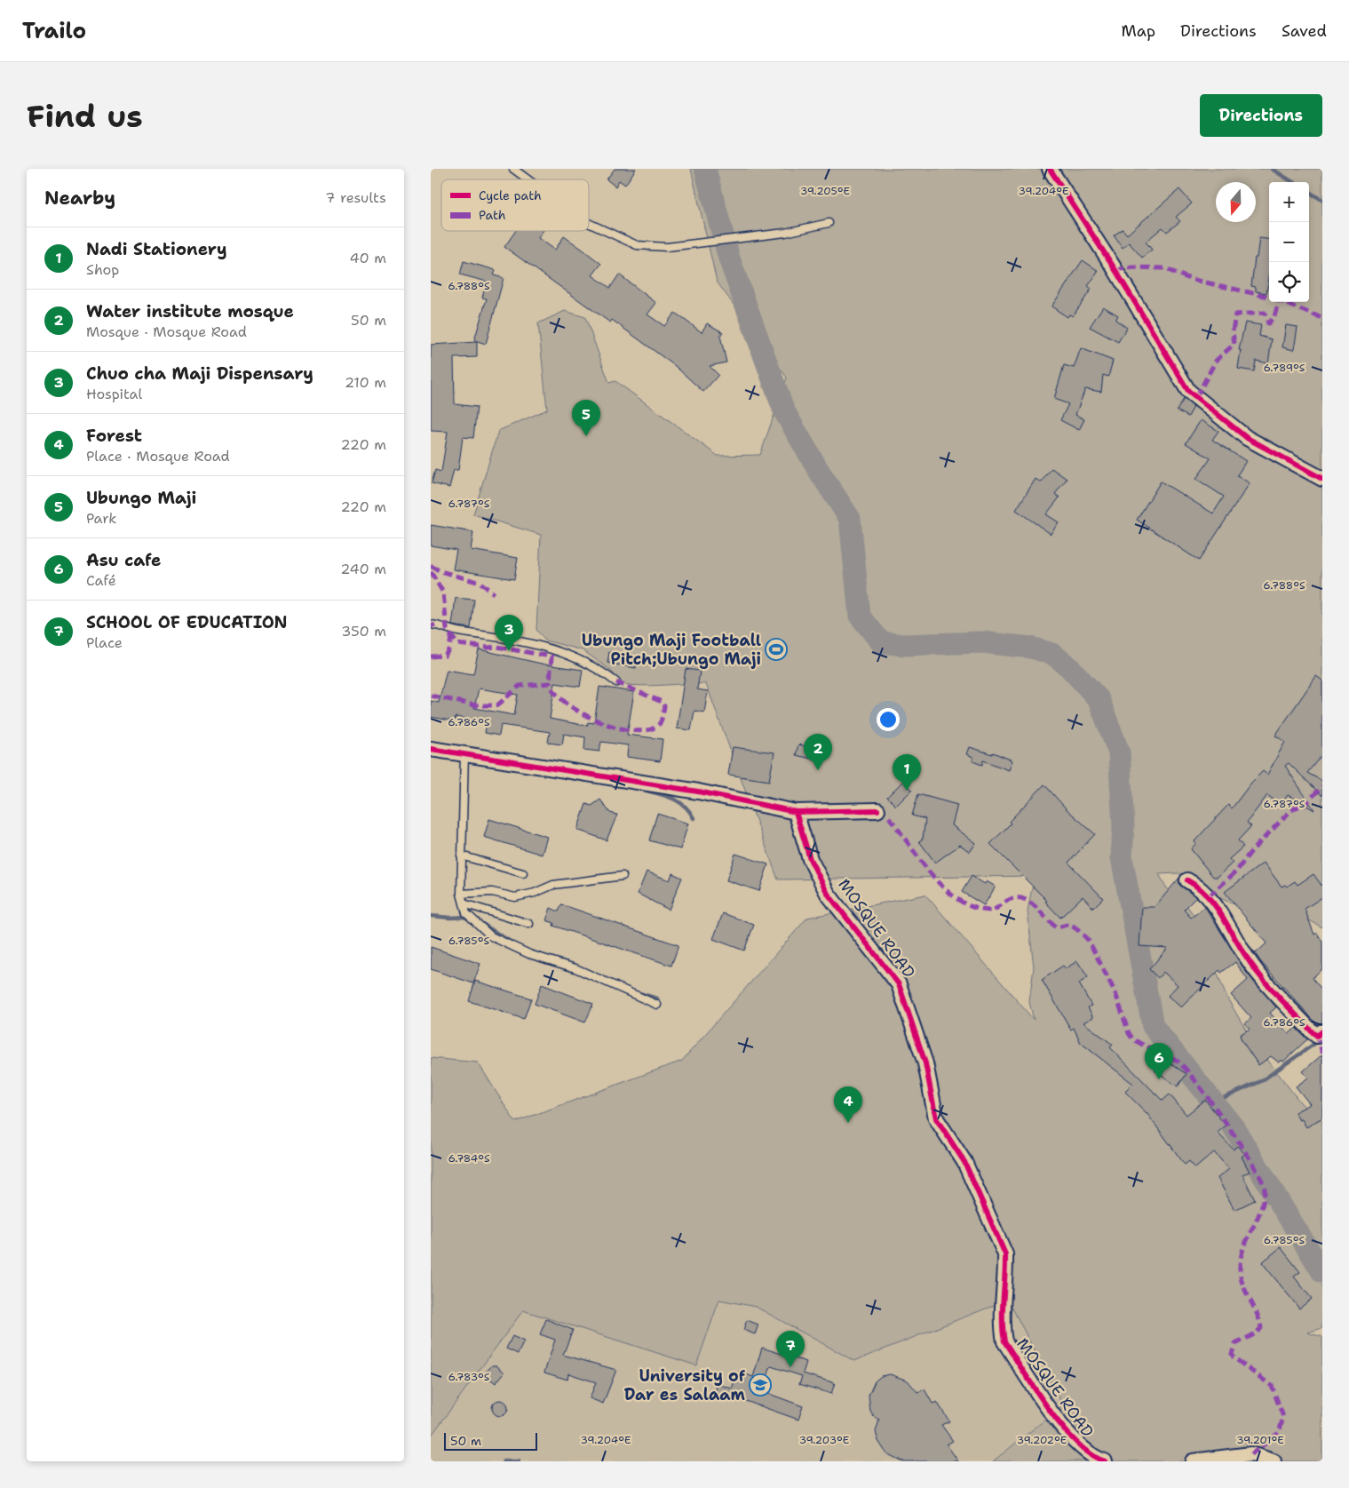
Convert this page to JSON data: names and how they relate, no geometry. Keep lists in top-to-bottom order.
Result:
{
  "streets": {
    "street": ["MOSQUE ROAD"]
  },
  "places": {
    "sports": ["Ubungo Maji Football Pitch;Ubungo Maji"],
    "school or university": ["University of Dar es Salaam"]
  },
  "legend": ["Cycle path", "Path"],
  "scale_bar": "50 m",
  "north": "bottom",
  "page": {
    "header": "Trailo",
    "nav": ["Map", "Directions", "Saved"],
    "buttons": "Directions",
    "title": "Find us",
    "heading": ["Nearby", "7 results"],
    "map_buttons": ["+", "−"],
    "list": [
      {
        "mark": "1",
        "name": "Nadi Stationery",
        "note": "Shop",
        "value": "40 m"
      },
      {
        "mark": "2",
        "name": "Water institute mosque",
        "note": "Mosque · Mosque Road",
        "value": "50 m"
      },
      {
        "mark": "3",
        "name": "Chuo cha Maji Dispensary",
        "note": "Hospital",
        "value": "210 m"
      },
      {
        "mark": "4",
        "name": "Forest",
        "note": "Place · Mosque Road",
        "value": "220 m"
      },
      {
        "mark": "5",
        "name": "Ubungo Maji",
        "note": "Park",
        "value": "220 m"
      },
      {
        "mark": "6",
        "name": "Asu cafe",
        "note": "Café",
        "value": "240 m"
      },
      {
        "mark": "7",
        "name": "SCHOOL OF EDUCATION",
        "note": "Place",
        "value": "350 m"
      }
    ],
    "pins": [
      "5",
      "3",
      "2",
      "1",
      "6",
      "4",
      "7"
    ],
    "scale": "50 m"
  },
  "coordinates": [
    "39.205°E",
    "39.204°E",
    "6.788°S",
    "6.789°S",
    "6.787°S",
    "6.786°S",
    "6.785°S",
    "6.784°S",
    "6.783°S",
    "39.203°E",
    "39.202°E",
    "39.201°E"
  ]
}
